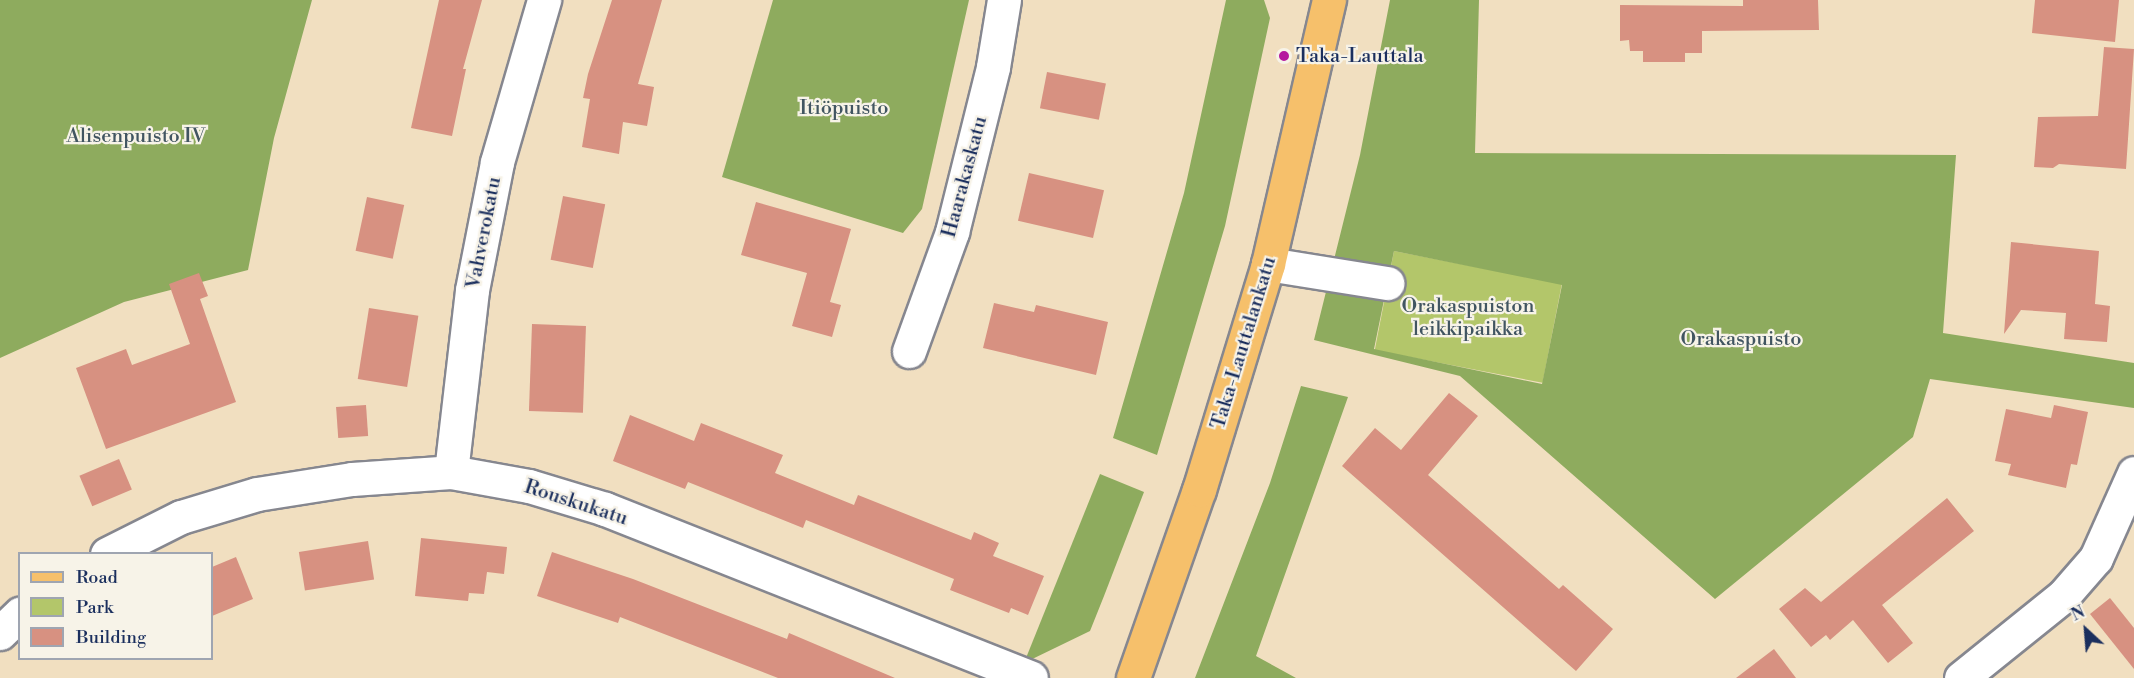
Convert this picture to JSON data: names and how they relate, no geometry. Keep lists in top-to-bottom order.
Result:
{
  "streets": {
    "main road": ["Taka-Lauttalankatu"],
    "street": ["Haarakaskatu", "Vahverokatu", "Rouskukatu"]
  },
  "crossings": [
    ["Vahverokatu", "Rouskukatu"]
  ],
  "parks": [
    "Itiöpuisto",
    "Alisenpuisto IV",
    "Orakaspuiston leikkipaikka",
    "Orakaspuisto"
  ],
  "places": ["Taka-Lauttala"],
  "legend": ["Road", "Park", "Building"],
  "north": "top left"
}
